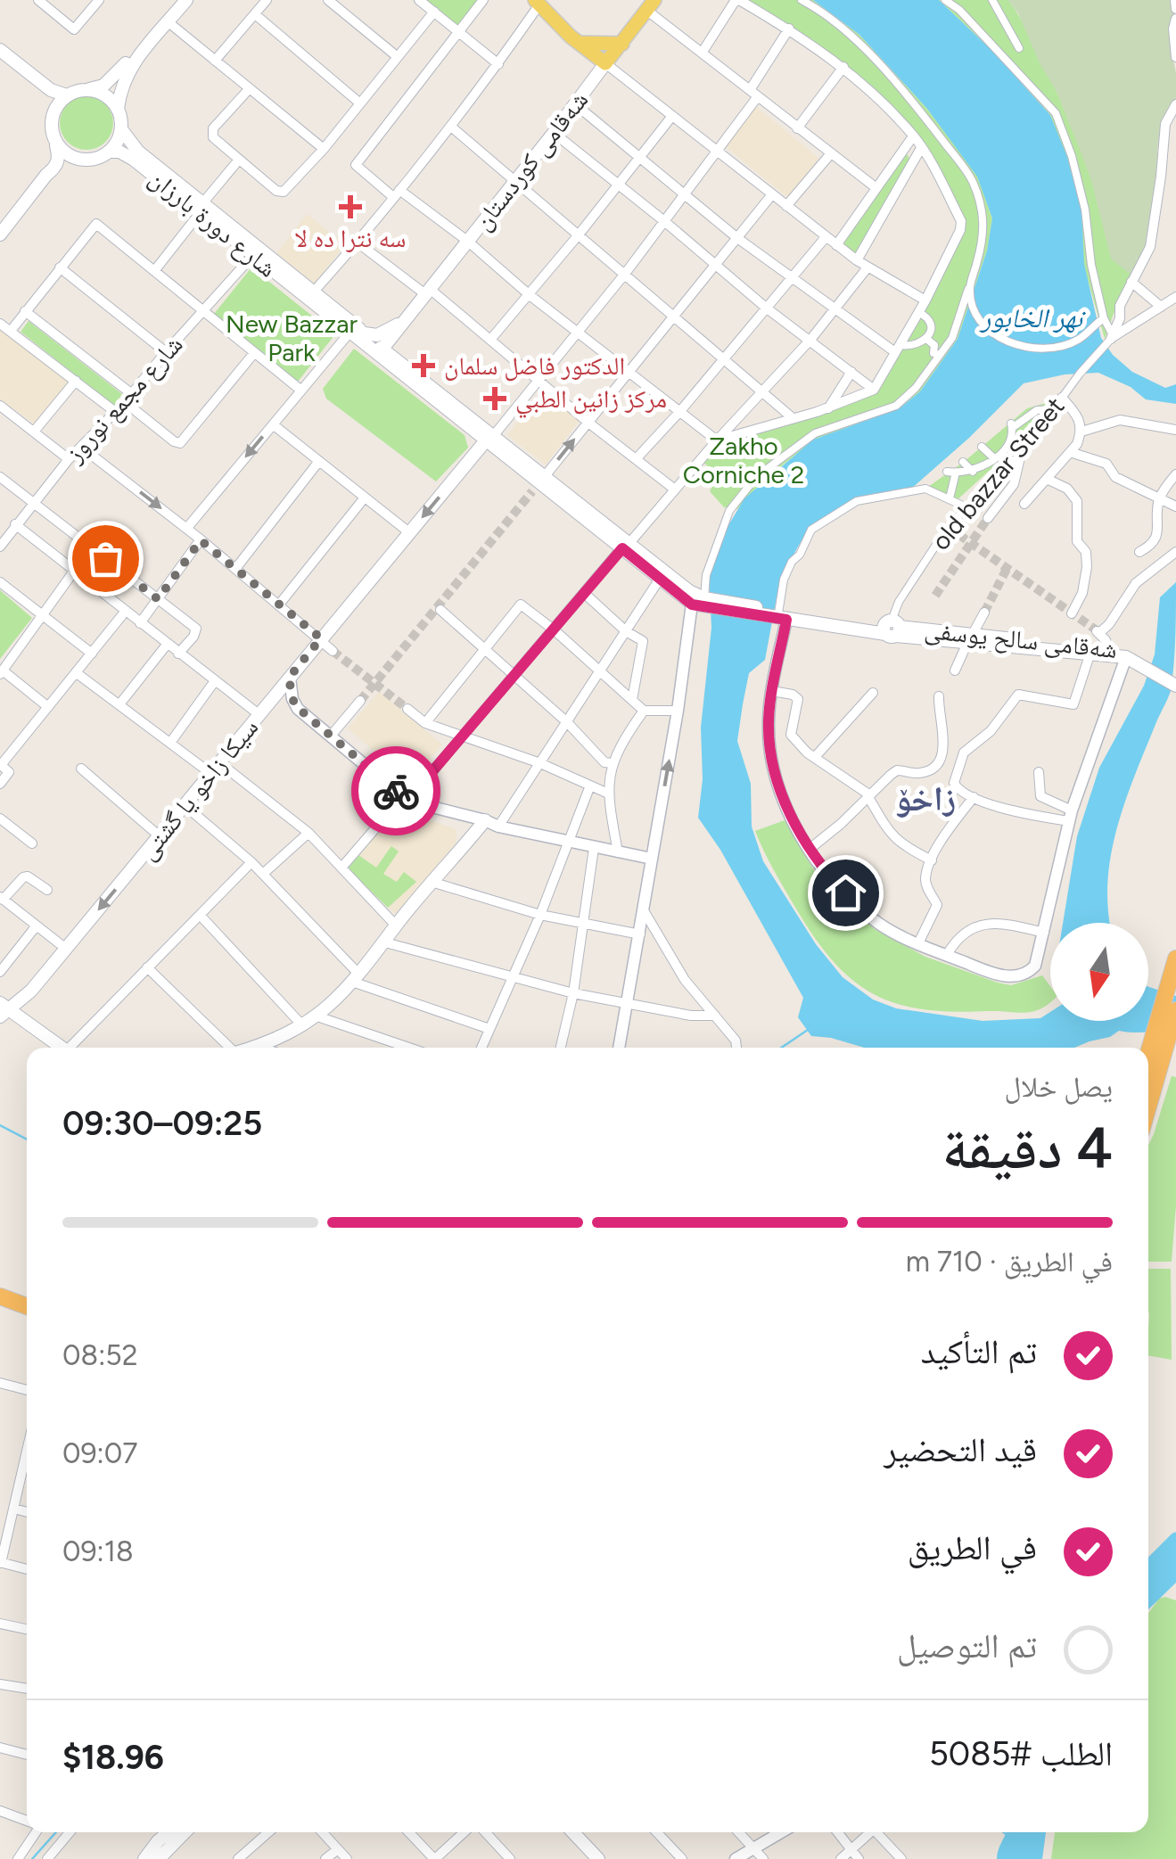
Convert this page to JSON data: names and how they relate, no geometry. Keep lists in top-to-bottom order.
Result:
{
  "streets": {
    "main road": [
      "شەقامی کوردستان",
      "شارع دورة بارزان",
      "شەقامی سالح یوسفی",
      "سیکا زاخو یا گشتى"
    ],
    "street": ["شارع مجمع نوروز", "old bazzar Street"]
  },
  "crossings": [
    ["شەقامی کوردستان", "شارع دورة بارزان"],
    ["شارع دورة بارزان", "شارع مجمع نوروز"],
    ["شارع دورة بارزان", "سیکا زاخو یا گشتى"],
    ["old bazzar Street", "شەقامی سالح یوسفی"]
  ],
  "one_way": ["سیکا زاخو یا گشتى"],
  "districts": ["زاخۆ"],
  "water": ["نهر الخابور"],
  "parks": ["New Bazzar Park", "Zakho Corniche 2"],
  "places": {
    "health": ["سه نترا ده لا", "الدكتور فاضل سلمان", "مركز زانين الطبي"]
  },
  "north": "bottom",
  "page": {
    "heading": ["4 دقيقة", "يصل خلال", "09:25–09:30"],
    "panel": ["الطلب #5085", "$18.96"],
    "bar": "في الطريق · 710 m",
    "list": [
      ["تم التأكيد", "08:52"],
      ["قيد التحضير", "09:07"],
      ["في الطريق", "09:18"],
      "تم التوصيل"
    ]
  }
}
